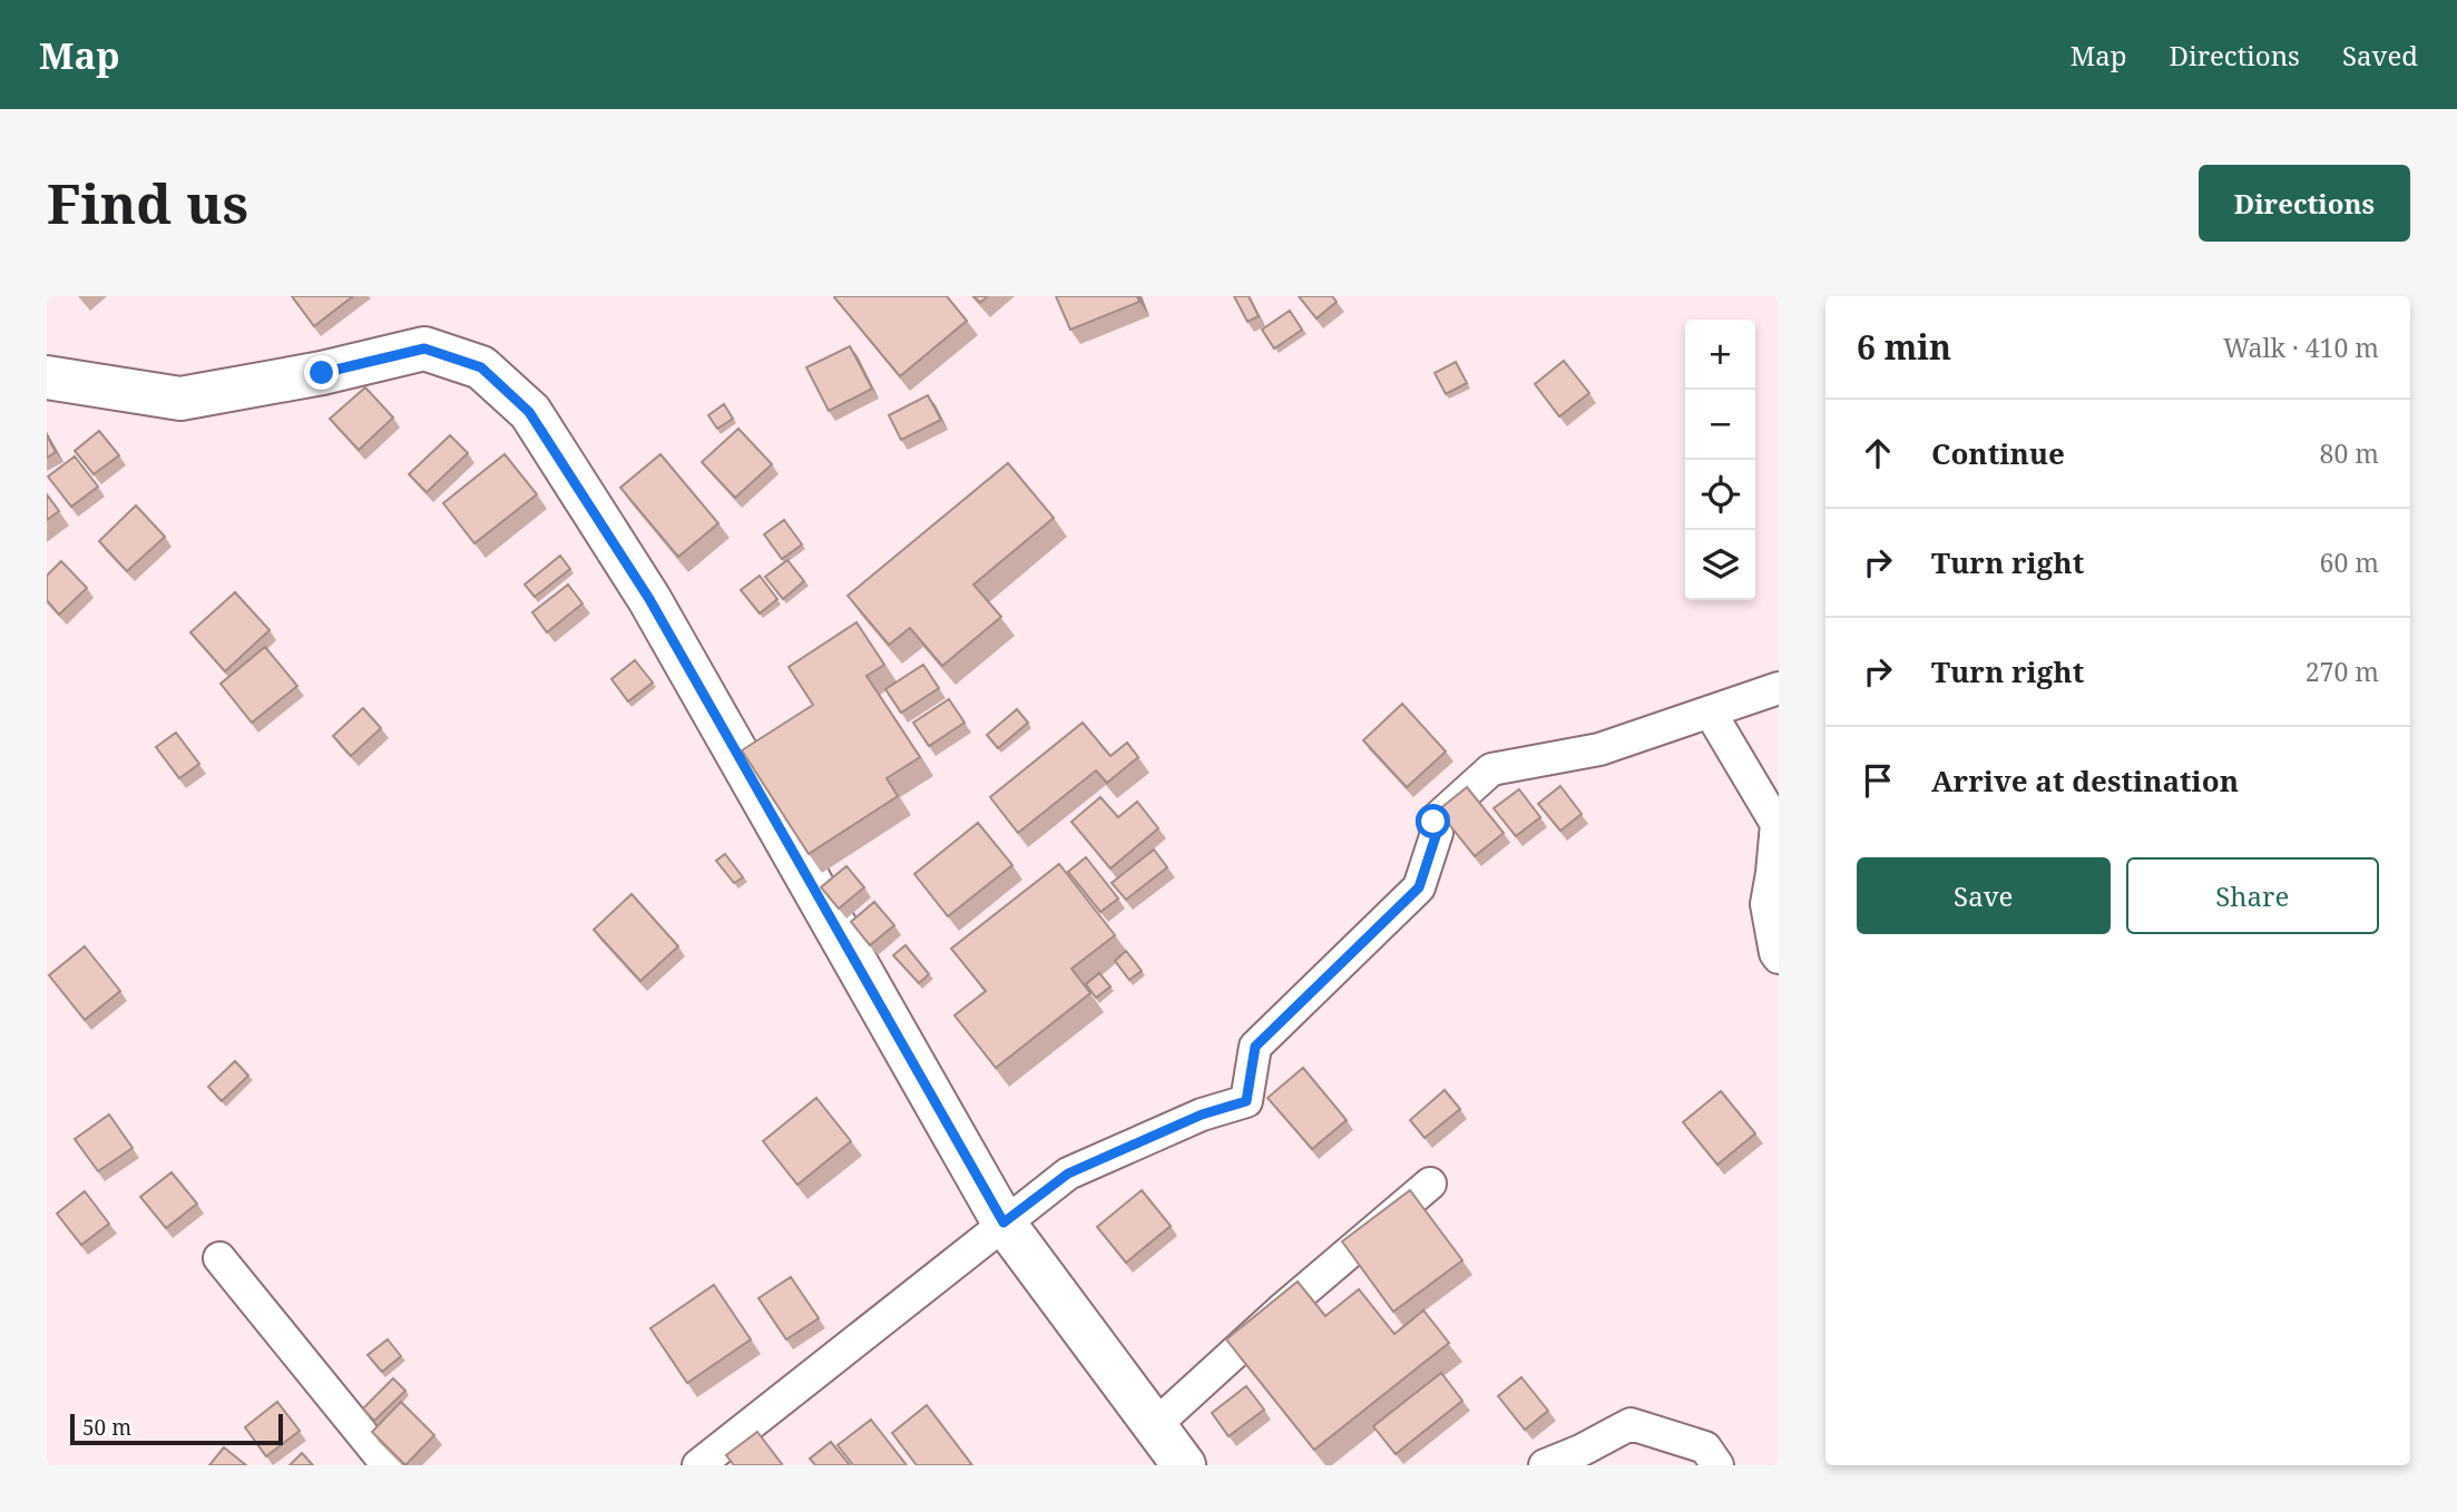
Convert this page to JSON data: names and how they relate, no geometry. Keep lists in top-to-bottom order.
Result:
{
  "scale_bar": "50 m",
  "page": {
    "header": "Map",
    "nav": ["Map", "Directions", "Saved"],
    "buttons": [
      "Directions",
      ["Save", "Share"]
    ],
    "title": "Find us",
    "heading": ["6 min", "Walk · 410 m"],
    "map_buttons": ["+", "−"],
    "list": [
      ["Continue", "80 m"],
      ["Turn right", "60 m"],
      ["Turn right", "270 m"],
      "Arrive at destination"
    ],
    "scale": "50 m"
  }
}
